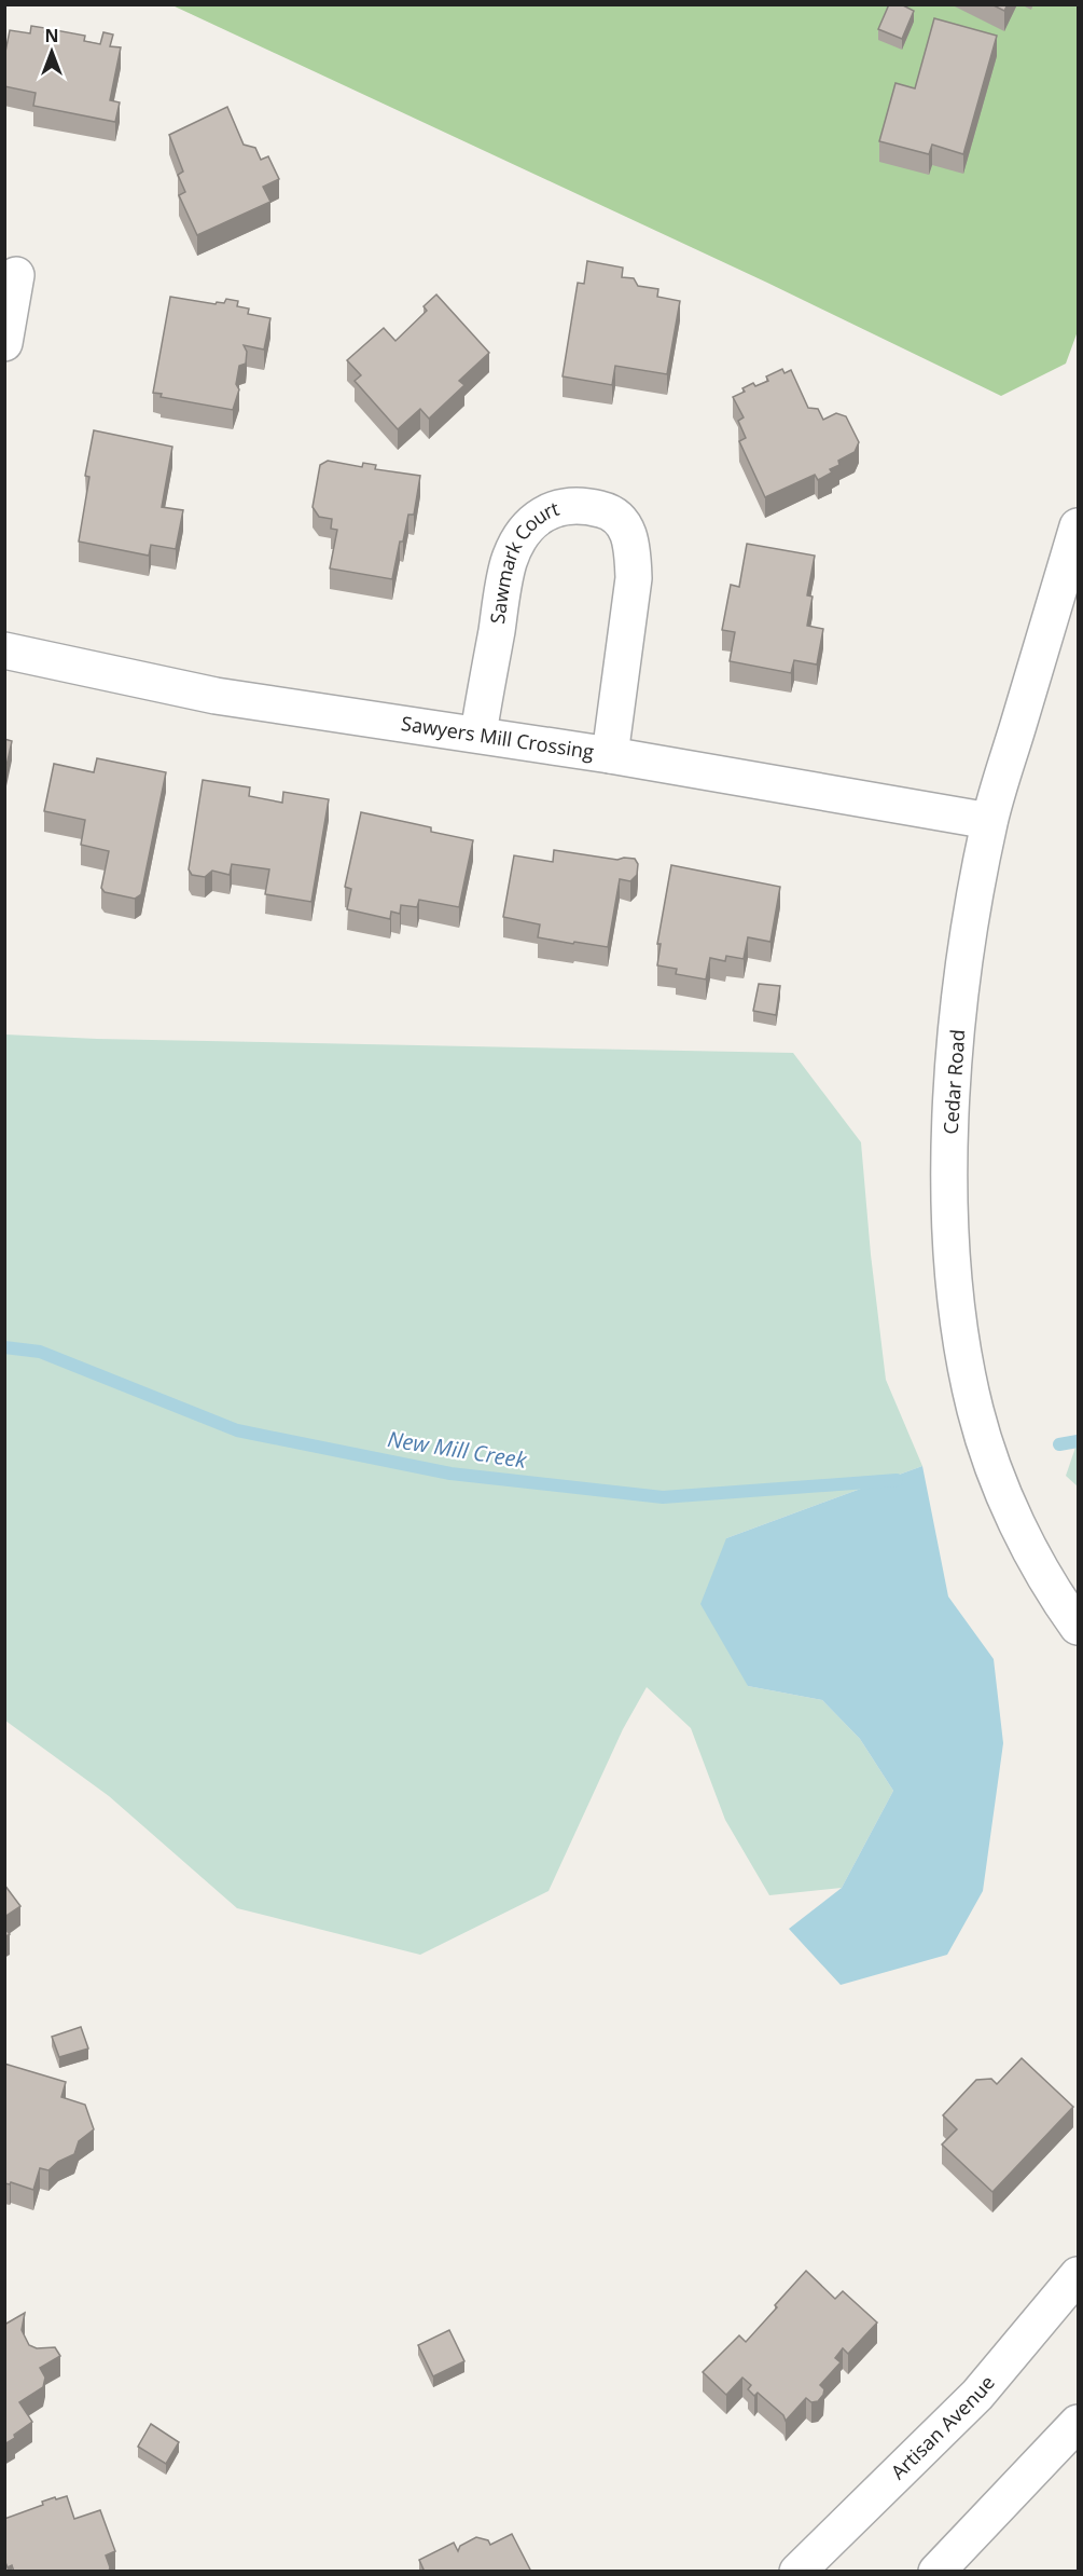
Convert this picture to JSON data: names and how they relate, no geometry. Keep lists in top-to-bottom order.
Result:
{
  "streets": {
    "street": [
      "Sawmark Court",
      "Sawyers Mill Crossing",
      "Cedar Road",
      "Artisan Avenue"
    ]
  },
  "crossings": [
    ["Sawmark Court", "Sawyers Mill Crossing"],
    ["Sawyers Mill Crossing", "Cedar Road"]
  ],
  "water": ["New Mill Creek"],
  "north": "top"
}
